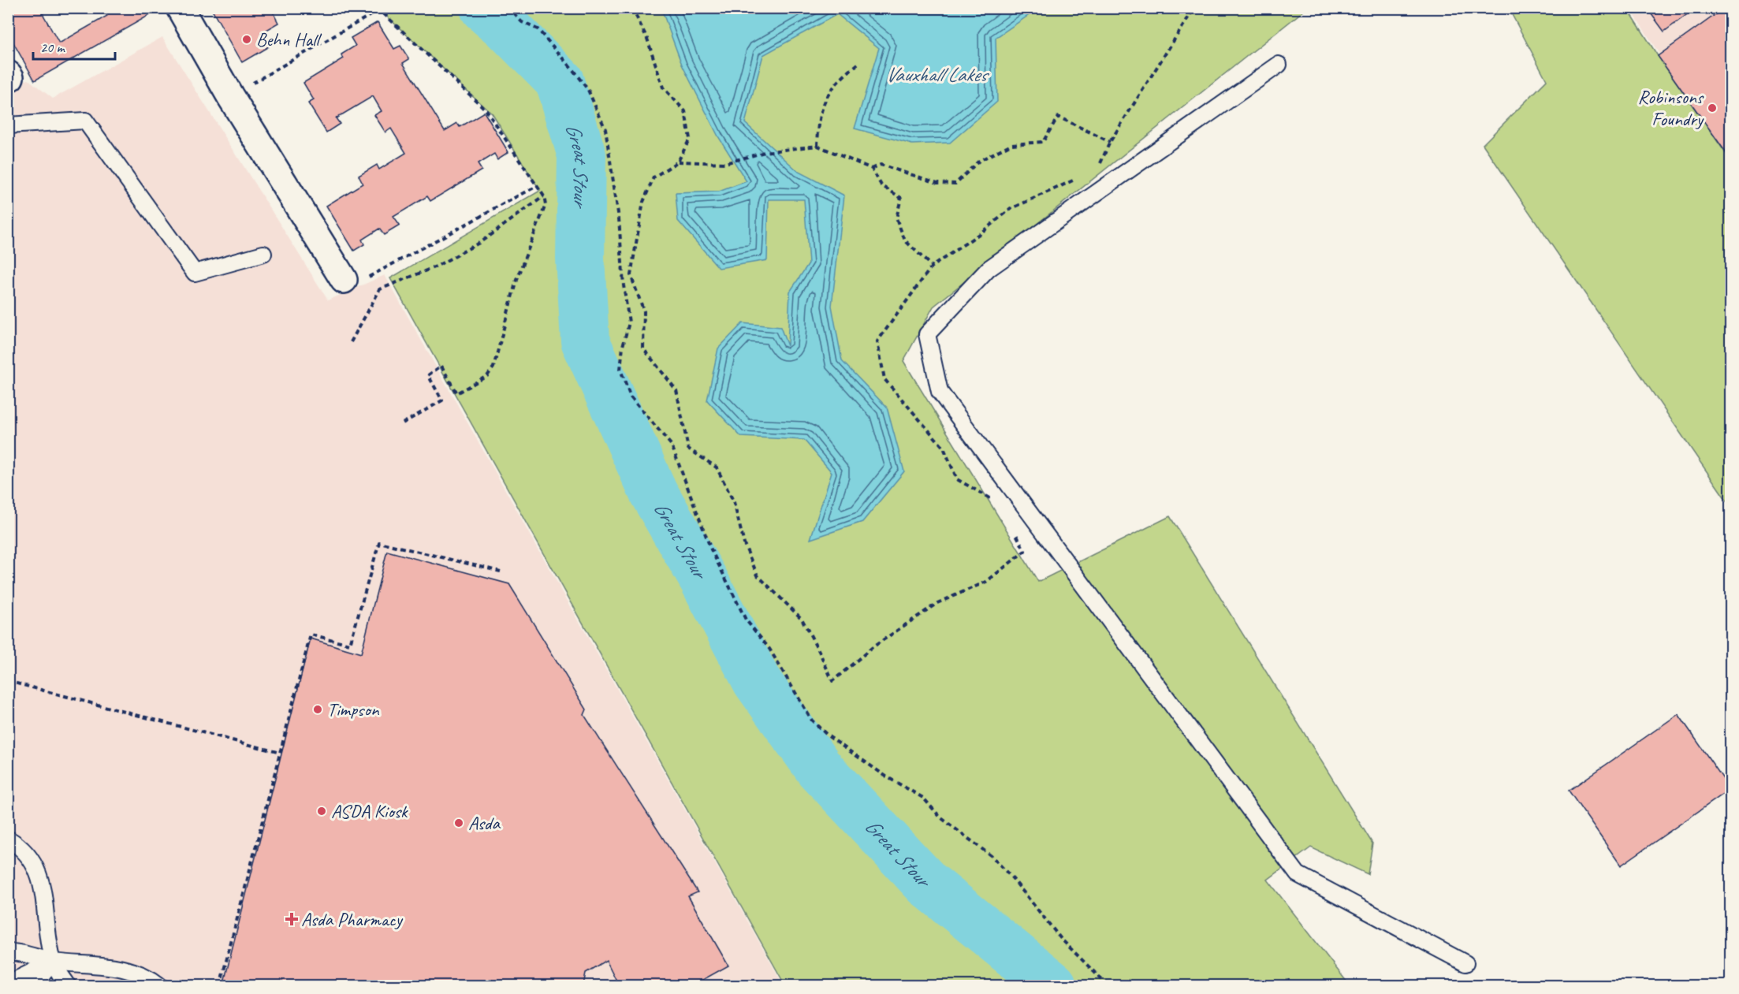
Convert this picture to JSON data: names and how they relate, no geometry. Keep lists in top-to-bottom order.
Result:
{
  "water": ["Vauxhall Lakes", "Great Stour"],
  "places": {
    "other": [
      "Behn Hall",
      "Robinsons Foundry",
      "Timpson",
      "ASDA Kiosk",
      "Asda"
    ],
    "health": ["Asda Pharmacy"]
  },
  "scale_bar": "20 m"
}
